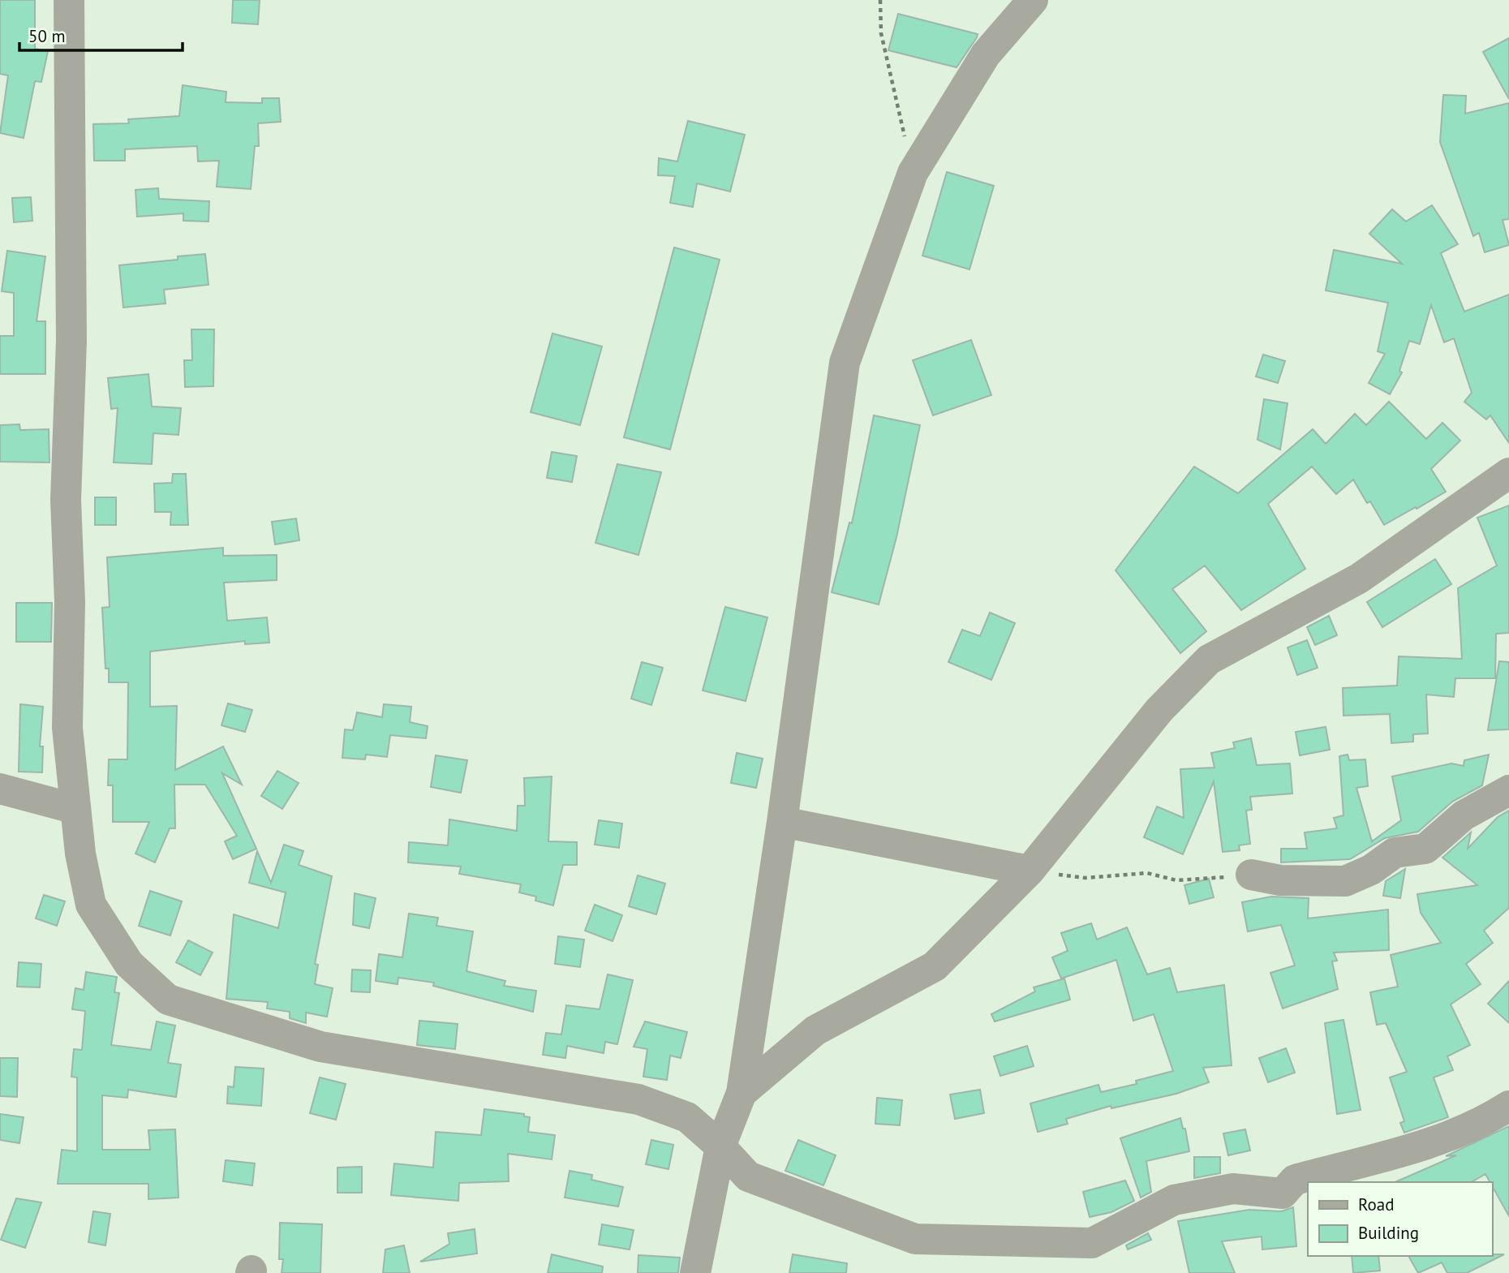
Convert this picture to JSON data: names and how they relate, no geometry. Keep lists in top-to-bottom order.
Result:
{
  "legend": ["Road", "Building"],
  "scale_bar": "50 m"
}
